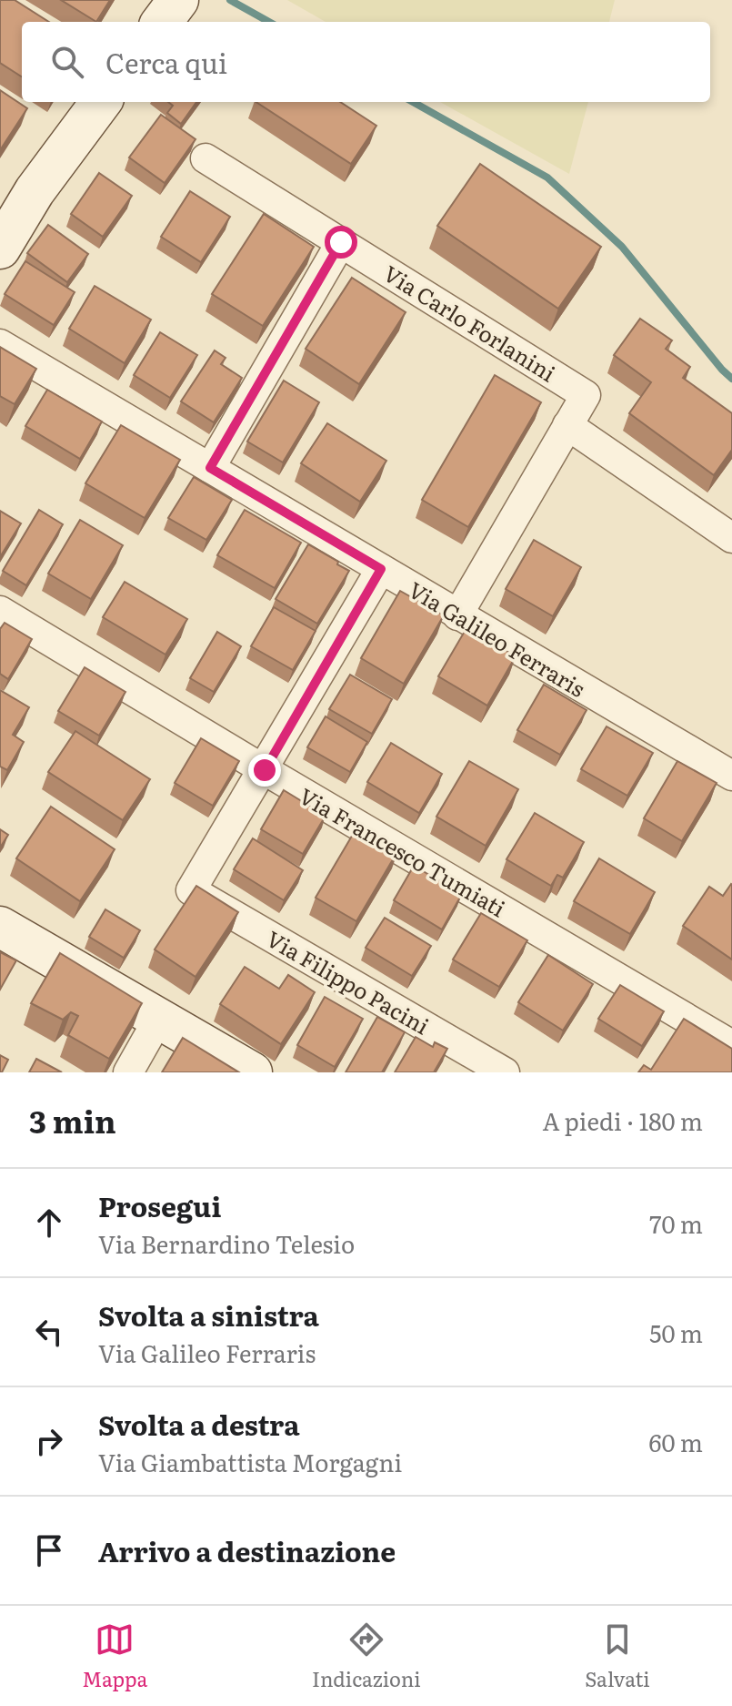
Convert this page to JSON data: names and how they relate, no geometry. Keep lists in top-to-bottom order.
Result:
{
  "streets": {
    "street": [
      "Via Carlo Forlanini",
      "Via Galileo Ferraris",
      "Via Francesco Tumiati",
      "Via Filippo Pacini"
    ]
  },
  "crossings": [
    ["Via Francesco Tumiati", "Via Filippo Pacini"]
  ],
  "page": {
    "search": "Cerca qui",
    "heading": ["3 min", "A piedi · 180 m"],
    "list": [
      ["Prosegui", "Via Bernardino Telesio", "70 m"],
      ["Svolta a sinistra", "Via Galileo Ferraris", "50 m"],
      ["Svolta a destra", "Via Giambattista Morgagni", "60 m"],
      "Arrivo a destinazione"
    ],
    "nav": ["Mappa", "Indicazioni", "Salvati"]
  }
}
